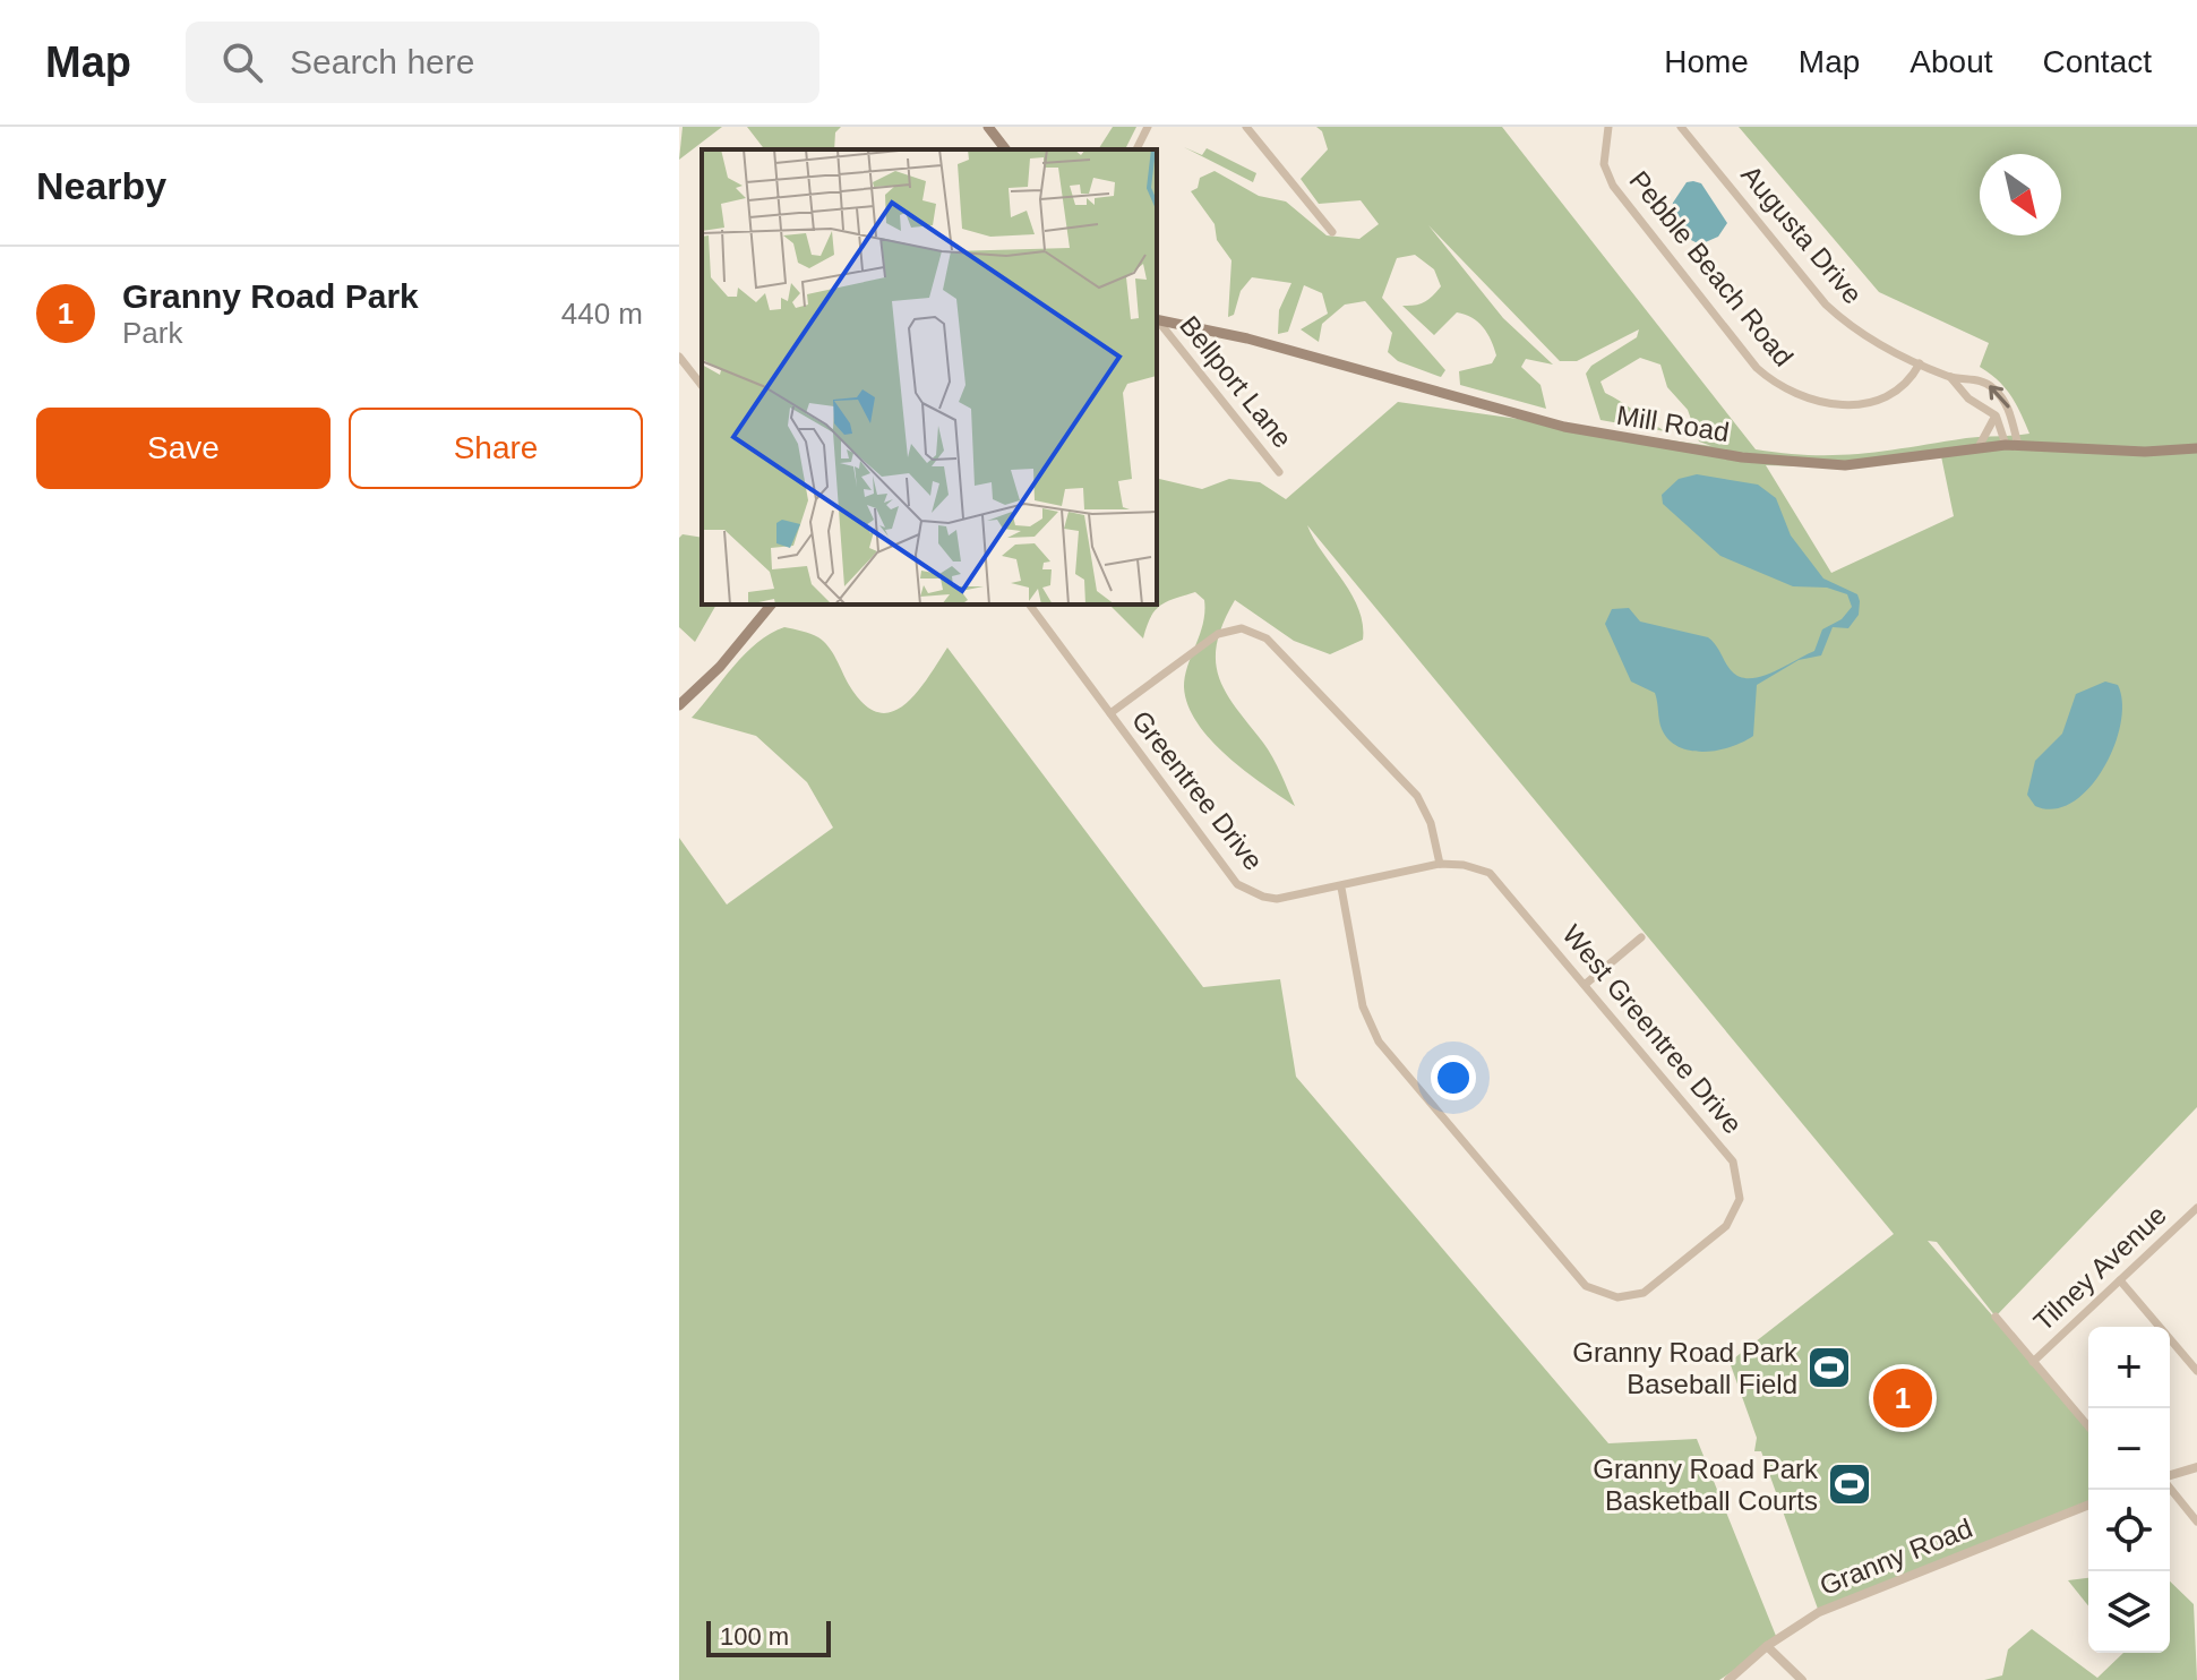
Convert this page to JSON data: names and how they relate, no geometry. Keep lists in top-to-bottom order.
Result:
{
  "streets": {
    "main road": ["Mill Road"],
    "street": [
      "Augusta Drive",
      "Pebble Beach Road",
      "Bellport Lane",
      "Greentree Drive",
      "West Greentree Drive",
      "Tilney Avenue",
      "Granny Road"
    ]
  },
  "crossings": [
    ["Augusta Drive", "Pebble Beach Road"],
    ["Augusta Drive", "Mill Road"],
    ["Greentree Drive", "West Greentree Drive"]
  ],
  "places": {
    "sports": ["Granny Road Park Baseball Field", "Granny Road Park Basketball Courts"]
  },
  "scale_bar": "100 m",
  "north": "bottom right",
  "page": {
    "header": "Map",
    "search": "Search here",
    "nav": [
      "Home",
      "Map",
      "About",
      "Contact"
    ],
    "heading": "Nearby",
    "list": [
      {
        "mark": "1",
        "name": "Granny Road Park",
        "note": "Park",
        "value": "440 m"
      }
    ],
    "buttons": ["Save", "Share"],
    "map_buttons": ["+", "−"],
    "pins": "1",
    "scale": "100 m"
  }
}
